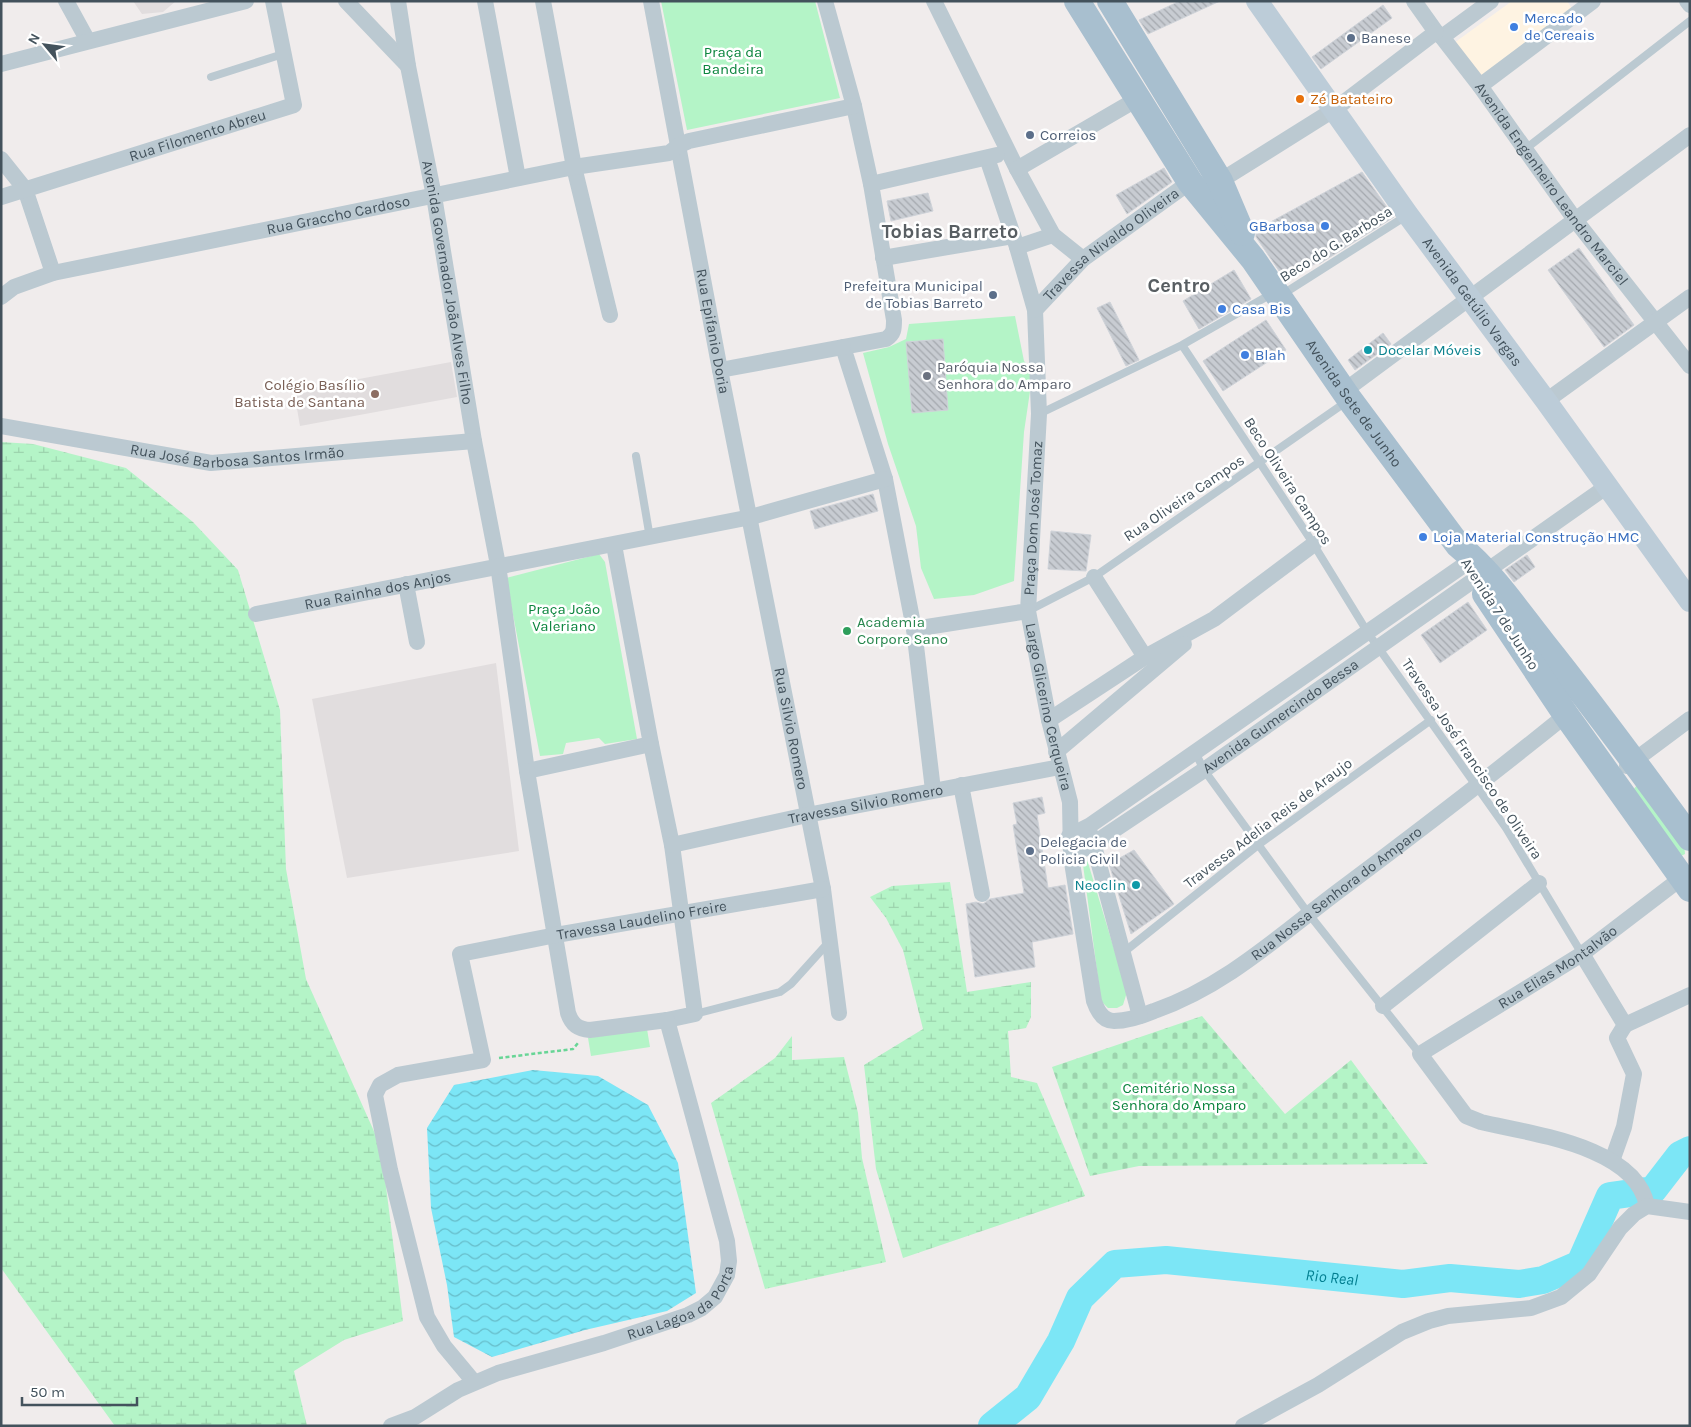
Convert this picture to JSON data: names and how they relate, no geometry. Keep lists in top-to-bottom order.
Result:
{
  "streets": {
    "main road": ["Avenida Sete de Junho", "Avenida 7 de Junho"],
    "street": [
      "Rua Filomento Abreu",
      "Avenida Engenheiro Leandro Marciel",
      "Rua Graccho Cardoso",
      "Travessa Nivaldo Oliveira",
      "Avenida Governador João Alves Filho",
      "Avenida Getúlio Vargas",
      "Rua Epifanio Doria",
      "Rua José Barbosa Santos Irmão",
      "Praça Dom José Tomaz",
      "Rua Rainha dos Anjos",
      "Largo Glicerino Cerqueira",
      "Avenida Gumercindo Bessa",
      "Rua Silvio Romero",
      "Travessa Silvio Romero",
      "Rua Nossa Senhora do Amparo",
      "Travessa Laudelino Freire",
      "Rua Elias Montalvão",
      "Rua Lagoa da Porta"
    ],
    "lane": [
      "Beco do G. Barbosa",
      "Beco Oliveira Campos",
      "Rua Oliveira Campos",
      "Travessa José Francisco de Oliveira",
      "Travessa Adelia Reis de Araujo"
    ]
  },
  "crossings": [
    ["Rua Graccho Cardoso", "Avenida Governador João Alves Filho"],
    ["Rua Graccho Cardoso", "Rua Epifanio Doria"],
    ["Beco do G. Barbosa", "Avenida Getúlio Vargas"],
    ["Beco do G. Barbosa", "Avenida Sete de Junho"],
    ["Beco do G. Barbosa", "Beco Oliveira Campos"],
    ["Beco do G. Barbosa", "Praça Dom José Tomaz"],
    ["Travessa Nivaldo Oliveira", "Avenida Sete de Junho"],
    ["Travessa Nivaldo Oliveira", "Praça Dom José Tomaz"],
    ["Avenida Governador João Alves Filho", "Rua José Barbosa Santos Irmão"],
    ["Avenida Governador João Alves Filho", "Rua Rainha dos Anjos"],
    ["Rua Epifanio Doria", "Rua Silvio Romero"],
    ["Avenida Sete de Junho", "Rua Oliveira Campos"],
    ["Avenida Sete de Junho", "Avenida 7 de Junho"],
    ["Avenida Sete de Junho", "Avenida Gumercindo Bessa"],
    ["Beco Oliveira Campos", "Rua Oliveira Campos"],
    ["Beco Oliveira Campos", "Avenida Gumercindo Bessa"],
    ["Beco Oliveira Campos", "Travessa José Francisco de Oliveira"],
    ["Rua Oliveira Campos", "Praça Dom José Tomaz"],
    ["Rua Oliveira Campos", "Largo Glicerino Cerqueira"],
    ["Praça Dom José Tomaz", "Largo Glicerino Cerqueira"],
    ["Avenida 7 de Junho", "Avenida Gumercindo Bessa"],
    ["Avenida 7 de Junho", "Rua Nossa Senhora do Amparo"],
    ["Avenida 7 de Junho", "Rua Elias Montalvão"],
    ["Largo Glicerino Cerqueira", "Avenida Gumercindo Bessa"],
    ["Largo Glicerino Cerqueira", "Travessa Silvio Romero"],
    ["Largo Glicerino Cerqueira", "Travessa Adelia Reis de Araujo"],
    ["Largo Glicerino Cerqueira", "Rua Nossa Senhora do Amparo"],
    ["Avenida Gumercindo Bessa", "Travessa José Francisco de Oliveira"],
    ["Rua Silvio Romero", "Travessa Silvio Romero"],
    ["Rua Silvio Romero", "Travessa Laudelino Freire"],
    ["Travessa José Francisco de Oliveira", "Travessa Adelia Reis de Araujo"],
    ["Travessa José Francisco de Oliveira", "Rua Nossa Senhora do Amparo"],
    ["Travessa José Francisco de Oliveira", "Rua Elias Montalvão"]
  ],
  "districts": ["Tobias Barreto", "Centro"],
  "water": ["Rio Real"],
  "parks": ["Praça da Bandeira", "Praça João Valeriano", "Cemitério Nossa Senhora do Amparo"],
  "places": [
    "Mercado de Cereais",
    "Banese",
    "Zé Batateiro",
    "Correios",
    "GBarbosa",
    "Prefeitura Municipal de Tobias Barreto",
    "Casa Bis",
    "Docelar Móveis",
    "Blah",
    "Paróquia Nossa Senhora do Amparo",
    "Colégio Basílio Batista de Santana",
    "Loja Material Construção HMC",
    "Academia Corpore Sano",
    "Delegacia de Policia Civil",
    "Neoclin"
  ],
  "scale_bar": "50 m",
  "north": "top left"
}
